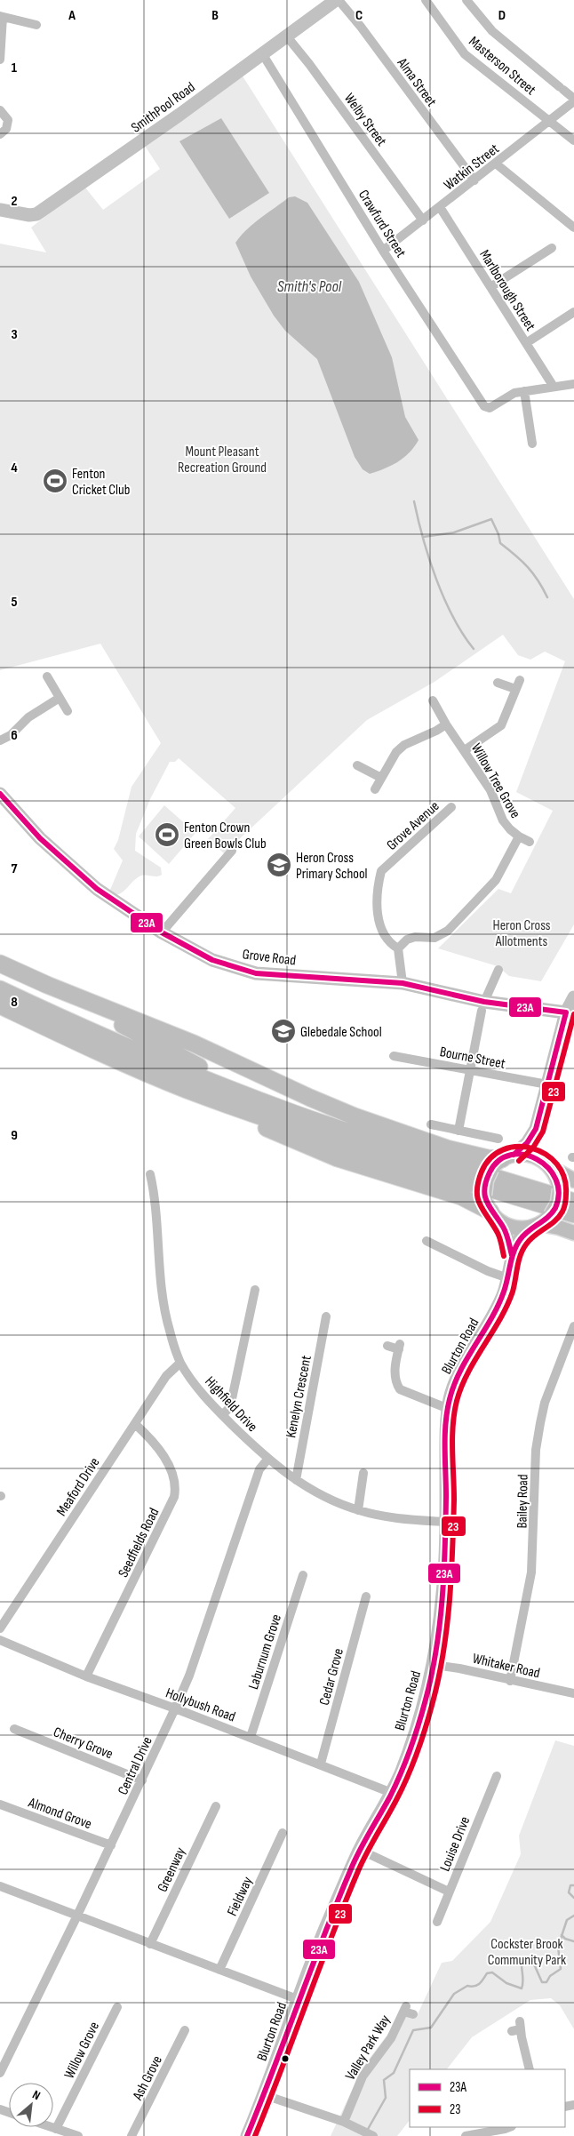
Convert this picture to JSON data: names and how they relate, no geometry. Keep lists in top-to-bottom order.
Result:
{
  "streets": {
    "street": [
      "Masterson Street",
      "Alma Street",
      "SmithPool Road",
      "Welby Street",
      "Watkin Street",
      "Crawfurd Street",
      "Marlborough Street",
      "Willow Tree Grove",
      "Grove Avenue",
      "Grove Road",
      "Bourne Street",
      "Blurton Road",
      "Kenelyn Crescent",
      "Highfield Drive",
      "Meaford Drive",
      "Bailey Road",
      "Seedfields Road",
      "Laburnum Grove",
      "Whitaker Road",
      "Cedar Grove",
      "Hollybush Road",
      "Cherry Grove",
      "Central Drive",
      "Almond Grove",
      "Louise Drive",
      "Greenway",
      "Fieldway",
      "Valley Park Way",
      "Willow Grove",
      "Ash Grove"
    ]
  },
  "crossings": [
    ["Masterson Street", "Watkin Street"],
    ["Alma Street", "Watkin Street"],
    ["SmithPool Road", "Welby Street"],
    ["SmithPool Road", "Crawfurd Street"],
    ["Welby Street", "Watkin Street"],
    ["Watkin Street", "Crawfurd Street"],
    ["Watkin Street", "Marlborough Street"],
    ["Willow Tree Grove", "Grove Avenue"],
    ["Blurton Road", "Highfield Drive"],
    ["Blurton Road", "Whitaker Road"],
    ["Blurton Road", "Hollybush Road"],
    ["Kenelyn Crescent", "Highfield Drive"],
    ["Highfield Drive", "Meaford Drive"],
    ["Highfield Drive", "Central Drive"],
    ["Meaford Drive", "Seedfields Road"],
    ["Bailey Road", "Whitaker Road"],
    ["Seedfields Road", "Hollybush Road"],
    ["Laburnum Grove", "Hollybush Road"],
    ["Cedar Grove", "Hollybush Road"],
    ["Hollybush Road", "Central Drive"],
    ["Cherry Grove", "Central Drive"],
    ["Central Drive", "Almond Grove"]
  ],
  "water": ["Smith's Pool"],
  "parks": ["Mount Pleasant Recreation Ground", "Heron Cross Allotments", "Cockster Brook Community Park"],
  "places": {
    "sports": ["Fenton Cricket Club", "Fenton Crown Green Bowls Club"],
    "school or university": ["Heron Cross Primary School", "Glebedale School"]
  },
  "lines": ["transit line 23A", "transit line 23"],
  "legend": ["23A", "23"],
  "north": "top right",
  "grid": {
    "columns": [
      "A",
      "B",
      "C",
      "D"
    ],
    "rows": [
      "1",
      "2",
      "3",
      "4",
      "5",
      "6",
      "7",
      "8",
      "9"
    ]
  }
}
